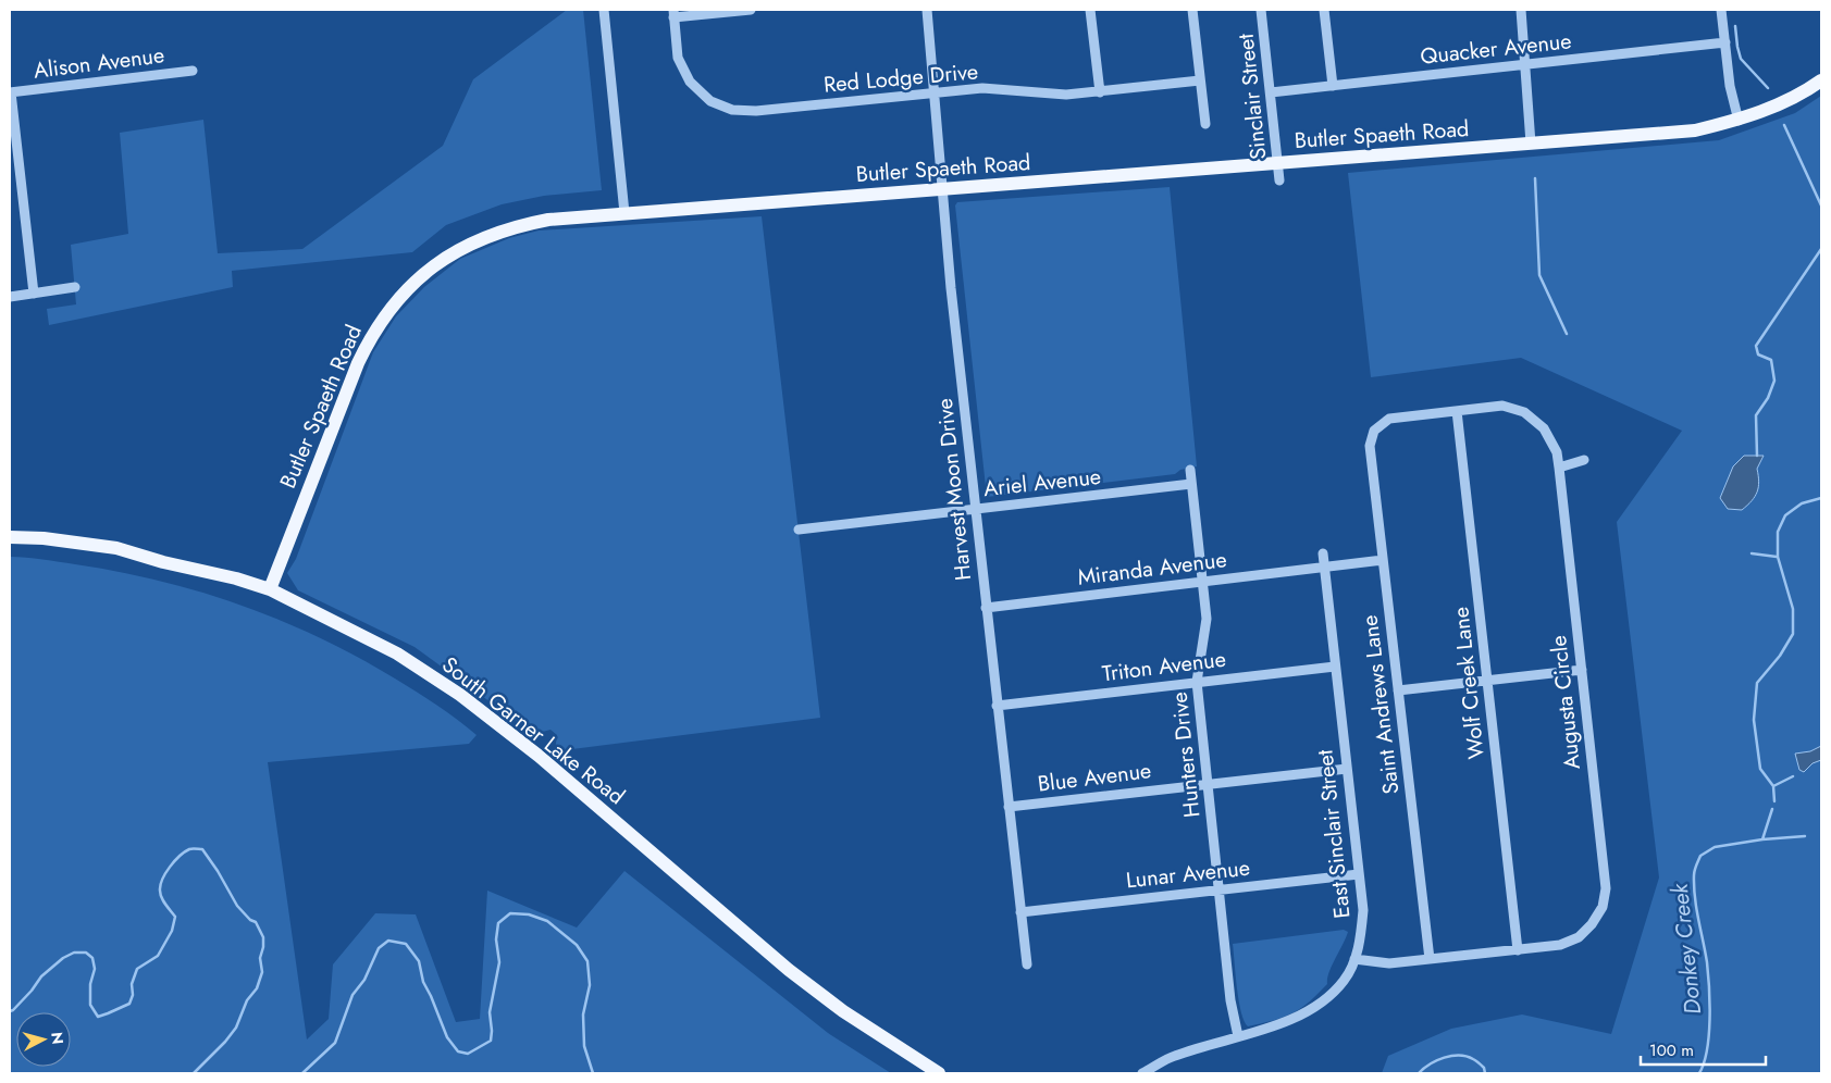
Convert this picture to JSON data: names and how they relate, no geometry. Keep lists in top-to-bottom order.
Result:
{
  "streets": {
    "main road": ["Butler Spaeth Road", "South Garner Lake Road"],
    "street": [
      "Quacker Avenue",
      "Alison Avenue",
      "Red Lodge Drive",
      "Sinclair Street",
      "Ariel Avenue",
      "Harvest Moon Drive",
      "Miranda Avenue",
      "Triton Avenue",
      "Wolf Creek Lane",
      "Augusta Circle",
      "Saint Andrews Lane",
      "Hunters Drive",
      "Blue Avenue",
      "East Sinclair Street",
      "Lunar Avenue"
    ]
  },
  "crossings": [
    ["Quacker Avenue", "Sinclair Street"],
    ["Red Lodge Drive", "Harvest Moon Drive"],
    ["Sinclair Street", "Butler Spaeth Road"],
    ["Butler Spaeth Road", "Harvest Moon Drive"],
    ["Butler Spaeth Road", "South Garner Lake Road"],
    ["Ariel Avenue", "Harvest Moon Drive"],
    ["Ariel Avenue", "Hunters Drive"],
    ["Harvest Moon Drive", "Miranda Avenue"],
    ["Harvest Moon Drive", "Triton Avenue"],
    ["Harvest Moon Drive", "Blue Avenue"],
    ["Harvest Moon Drive", "Lunar Avenue"],
    ["Miranda Avenue", "Saint Andrews Lane"],
    ["Miranda Avenue", "Hunters Drive"],
    ["Miranda Avenue", "East Sinclair Street"],
    ["Triton Avenue", "Hunters Drive"],
    ["Triton Avenue", "East Sinclair Street"],
    ["Wolf Creek Lane", "Augusta Circle"],
    ["Augusta Circle", "Saint Andrews Lane"],
    ["Augusta Circle", "East Sinclair Street"],
    ["Hunters Drive", "Blue Avenue"],
    ["Hunters Drive", "East Sinclair Street"],
    ["Hunters Drive", "Lunar Avenue"],
    ["Blue Avenue", "East Sinclair Street"],
    ["East Sinclair Street", "Lunar Avenue"]
  ],
  "water": ["Donkey Creek"],
  "scale_bar": "100 m",
  "north": "right"
}
